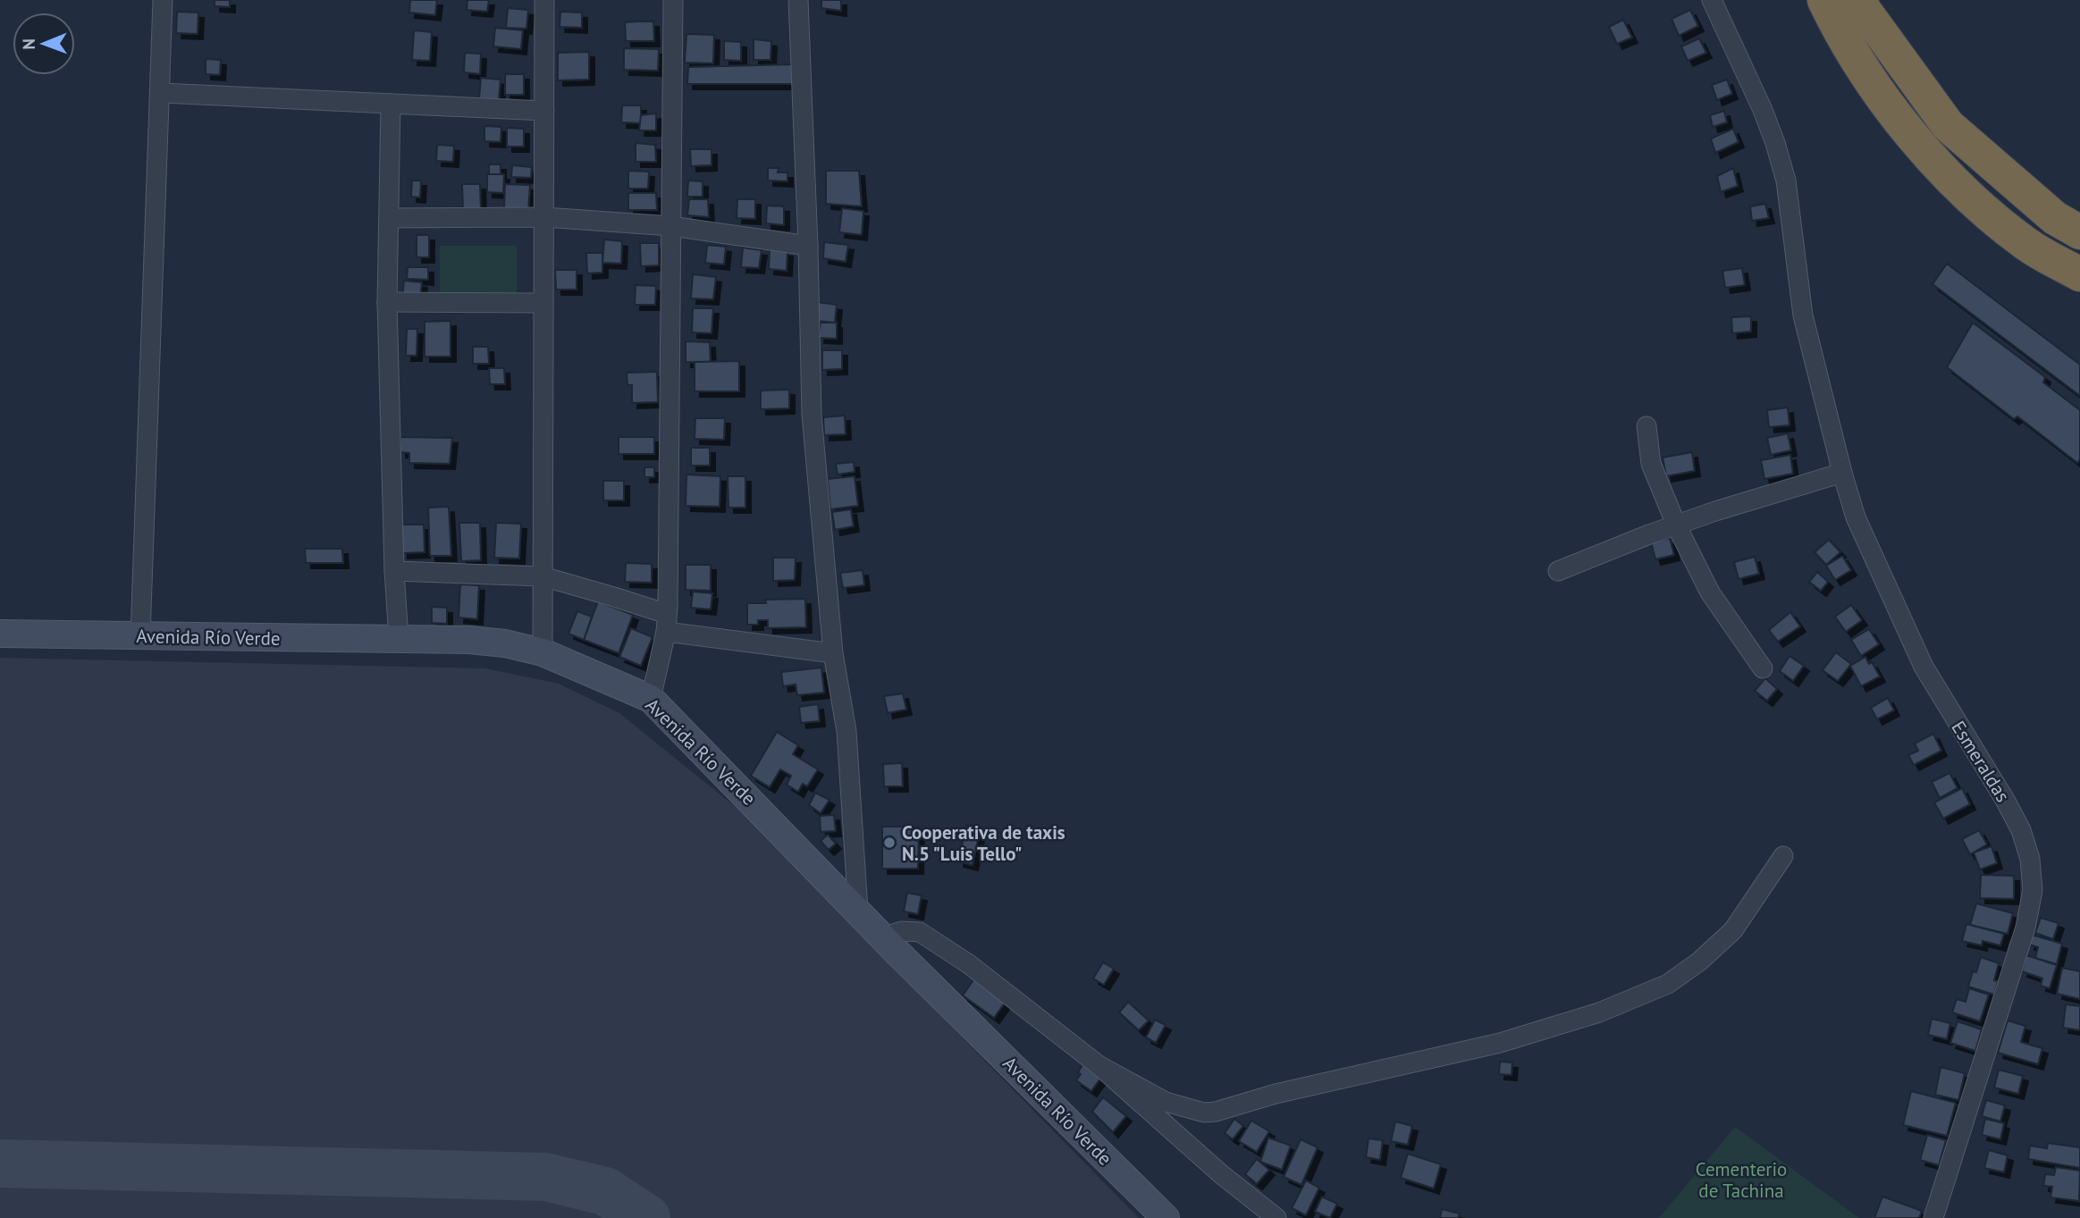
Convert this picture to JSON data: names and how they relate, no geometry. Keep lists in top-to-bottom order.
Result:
{
  "streets": {
    "main road": ["Avenida Río Verde"],
    "street": ["Esmeraldas"]
  },
  "parks": ["Cementerio de Tachina"],
  "places": ["Cooperativa de taxis N.5 \"Luis Tello\""],
  "north": "left"
}
